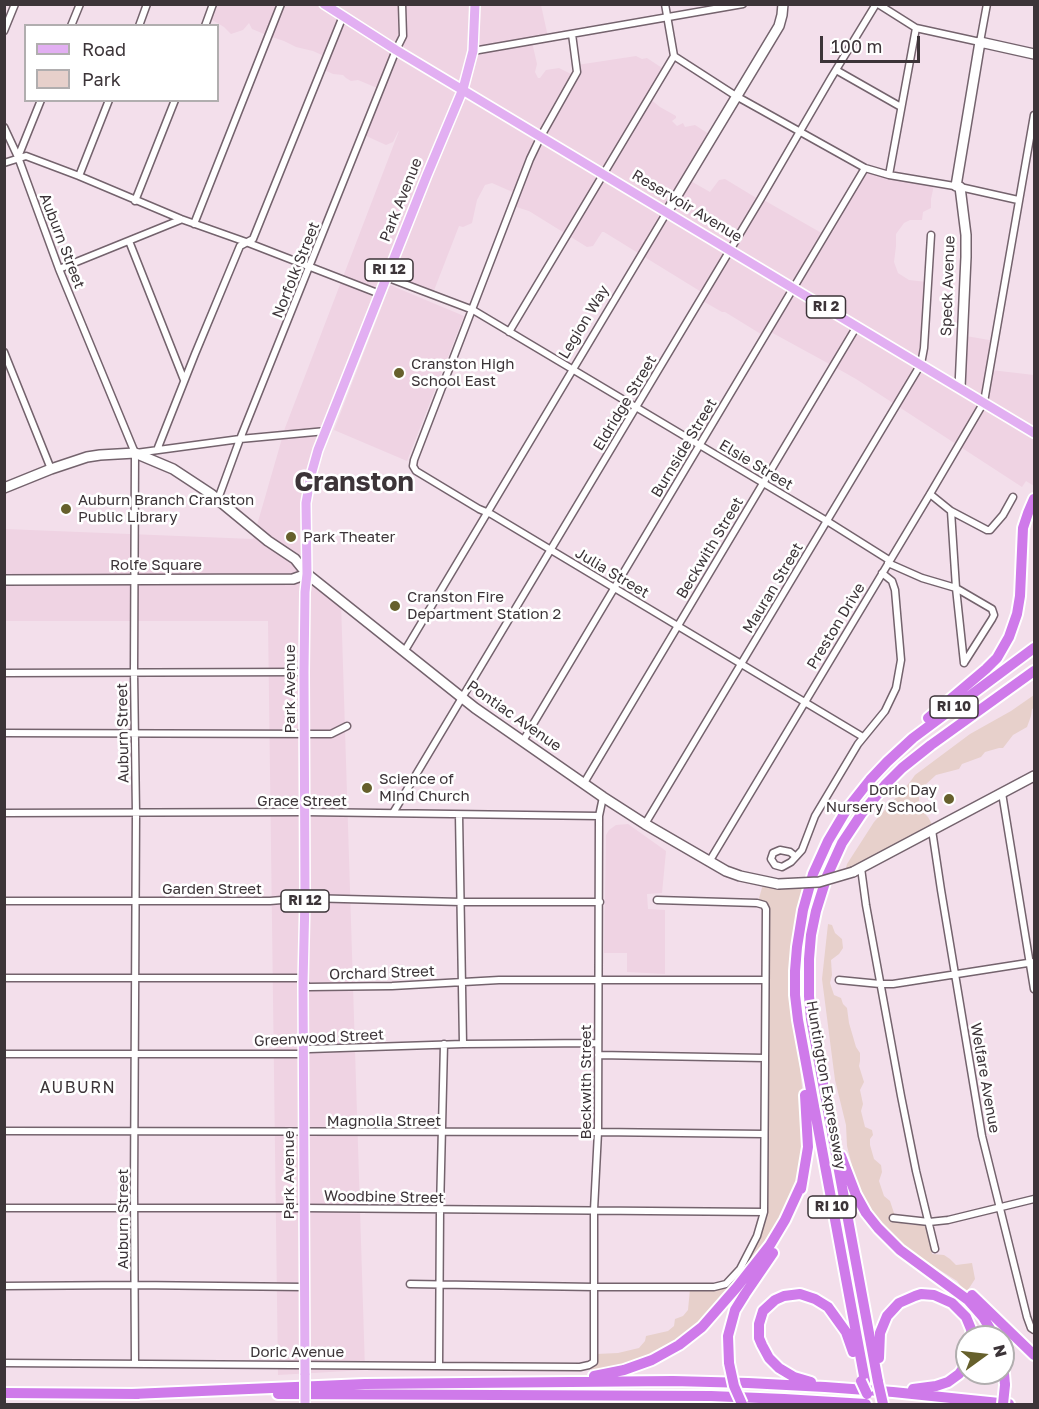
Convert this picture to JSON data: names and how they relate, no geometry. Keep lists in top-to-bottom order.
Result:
{
  "streets": {
    "highway": ["RI 10", "Huntington Expressway"],
    "main road": [
      "Park Avenue",
      "Reservoir Avenue",
      "RI 12",
      "Speck Avenue",
      "RI 2",
      "Legion Way",
      "Rolfe Square",
      "Pontiac Avenue"
    ],
    "street": [
      "Auburn Street",
      "Norfolk Street",
      "Eldridge Street",
      "Burnside Street",
      "Elsie Street",
      "Beckwith Street",
      "Julia Street",
      "Mauran Street",
      "Preston Drive",
      "Grace Street",
      "Garden Street",
      "Orchard Street",
      "Greenwood Street",
      "Welfare Avenue",
      "Magnolia Street",
      "Woodbine Street",
      "Doric Avenue"
    ]
  },
  "crossings": [
    ["Park Avenue", "Reservoir Avenue"],
    ["Park Avenue", "Elsie Street"],
    ["Park Avenue", "Rolfe Square"],
    ["Park Avenue", "Pontiac Avenue"],
    ["Park Avenue", "Grace Street"],
    ["Park Avenue", "Garden Street"],
    ["Park Avenue", "Orchard Street"],
    ["Park Avenue", "Greenwood Street"],
    ["Park Avenue", "Magnolia Street"],
    ["Park Avenue", "Woodbine Street"],
    ["Park Avenue", "Doric Avenue"],
    ["Reservoir Avenue", "Norfolk Street"],
    ["Reservoir Avenue", "Speck Avenue"],
    ["Reservoir Avenue", "Legion Way"],
    ["Reservoir Avenue", "Eldridge Street"],
    ["Reservoir Avenue", "Burnside Street"],
    ["Reservoir Avenue", "Beckwith Street"],
    ["Reservoir Avenue", "Mauran Street"],
    ["Reservoir Avenue", "Preston Drive"],
    ["Auburn Street", "Rolfe Square"],
    ["Auburn Street", "Pontiac Avenue"],
    ["Auburn Street", "Grace Street"],
    ["Auburn Street", "Garden Street"],
    ["Auburn Street", "Orchard Street"],
    ["Auburn Street", "Greenwood Street"],
    ["Auburn Street", "Magnolia Street"],
    ["Auburn Street", "Woodbine Street"],
    ["Auburn Street", "Doric Avenue"],
    ["Norfolk Street", "Pontiac Avenue"],
    ["Legion Way", "Elsie Street"],
    ["Legion Way", "Julia Street"],
    ["Legion Way", "Pontiac Avenue"],
    ["Eldridge Street", "Elsie Street"],
    ["Eldridge Street", "Julia Street"],
    ["Eldridge Street", "Pontiac Avenue"],
    ["Eldridge Street", "Grace Street"],
    ["Burnside Street", "Elsie Street"],
    ["Burnside Street", "Julia Street"],
    ["Burnside Street", "Pontiac Avenue"],
    ["Elsie Street", "Beckwith Street"],
    ["Elsie Street", "Julia Street"],
    ["Elsie Street", "Mauran Street"],
    ["Elsie Street", "Preston Drive"],
    ["Beckwith Street", "Julia Street"],
    ["Beckwith Street", "Pontiac Avenue"],
    ["Beckwith Street", "Grace Street"],
    ["Beckwith Street", "Garden Street"],
    ["Beckwith Street", "Orchard Street"],
    ["Beckwith Street", "Greenwood Street"],
    ["Beckwith Street", "Magnolia Street"],
    ["Beckwith Street", "Woodbine Street"],
    ["Beckwith Street", "Doric Avenue"],
    ["Rolfe Square", "Pontiac Avenue"],
    ["Julia Street", "Mauran Street"],
    ["Julia Street", "Preston Drive"],
    ["Mauran Street", "Pontiac Avenue"],
    ["Preston Drive", "Pontiac Avenue"],
    ["Pontiac Avenue", "Welfare Avenue"]
  ],
  "districts": ["Cranston", "AUBURN"],
  "places": [
    "Cranston High School East",
    "Auburn Branch Cranston Public Library",
    "Park Theater",
    "Cranston Fire Department Station 2",
    "Science of Mind Church",
    "Doric Day Nursery School"
  ],
  "legend": ["Road", "Park"],
  "scale_bar": "100 m",
  "north": "right"
}
